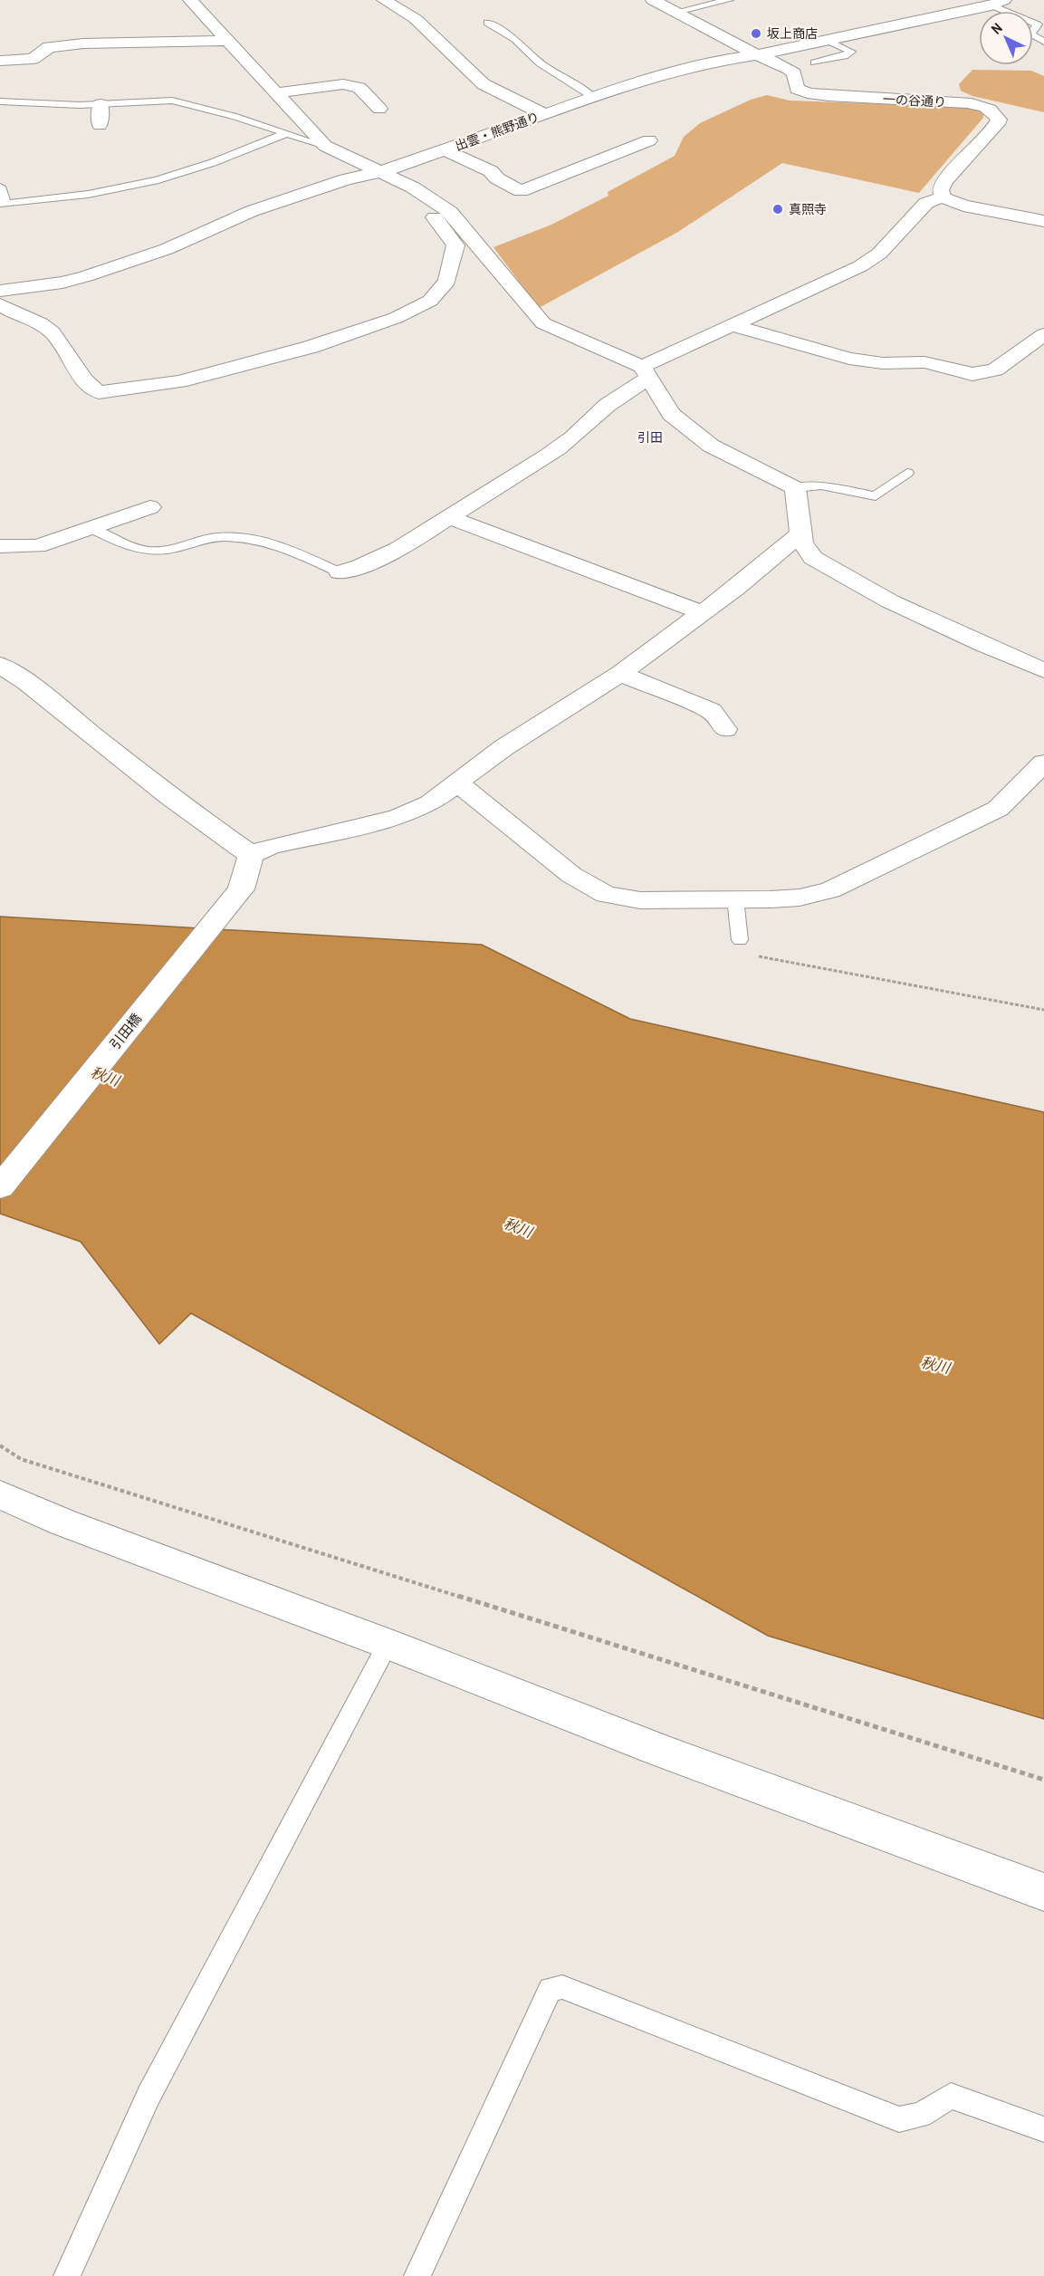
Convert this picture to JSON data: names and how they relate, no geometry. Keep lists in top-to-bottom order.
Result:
{
  "streets": {
    "street": ["一の谷通り", "出雲・熊野通り", "引田橋"]
  },
  "crossings": [
    ["一の谷通り", "出雲・熊野通り"]
  ],
  "districts": ["引田"],
  "water": ["秋川"],
  "places": ["坂上商店", "真照寺"],
  "north": "top left"
}
